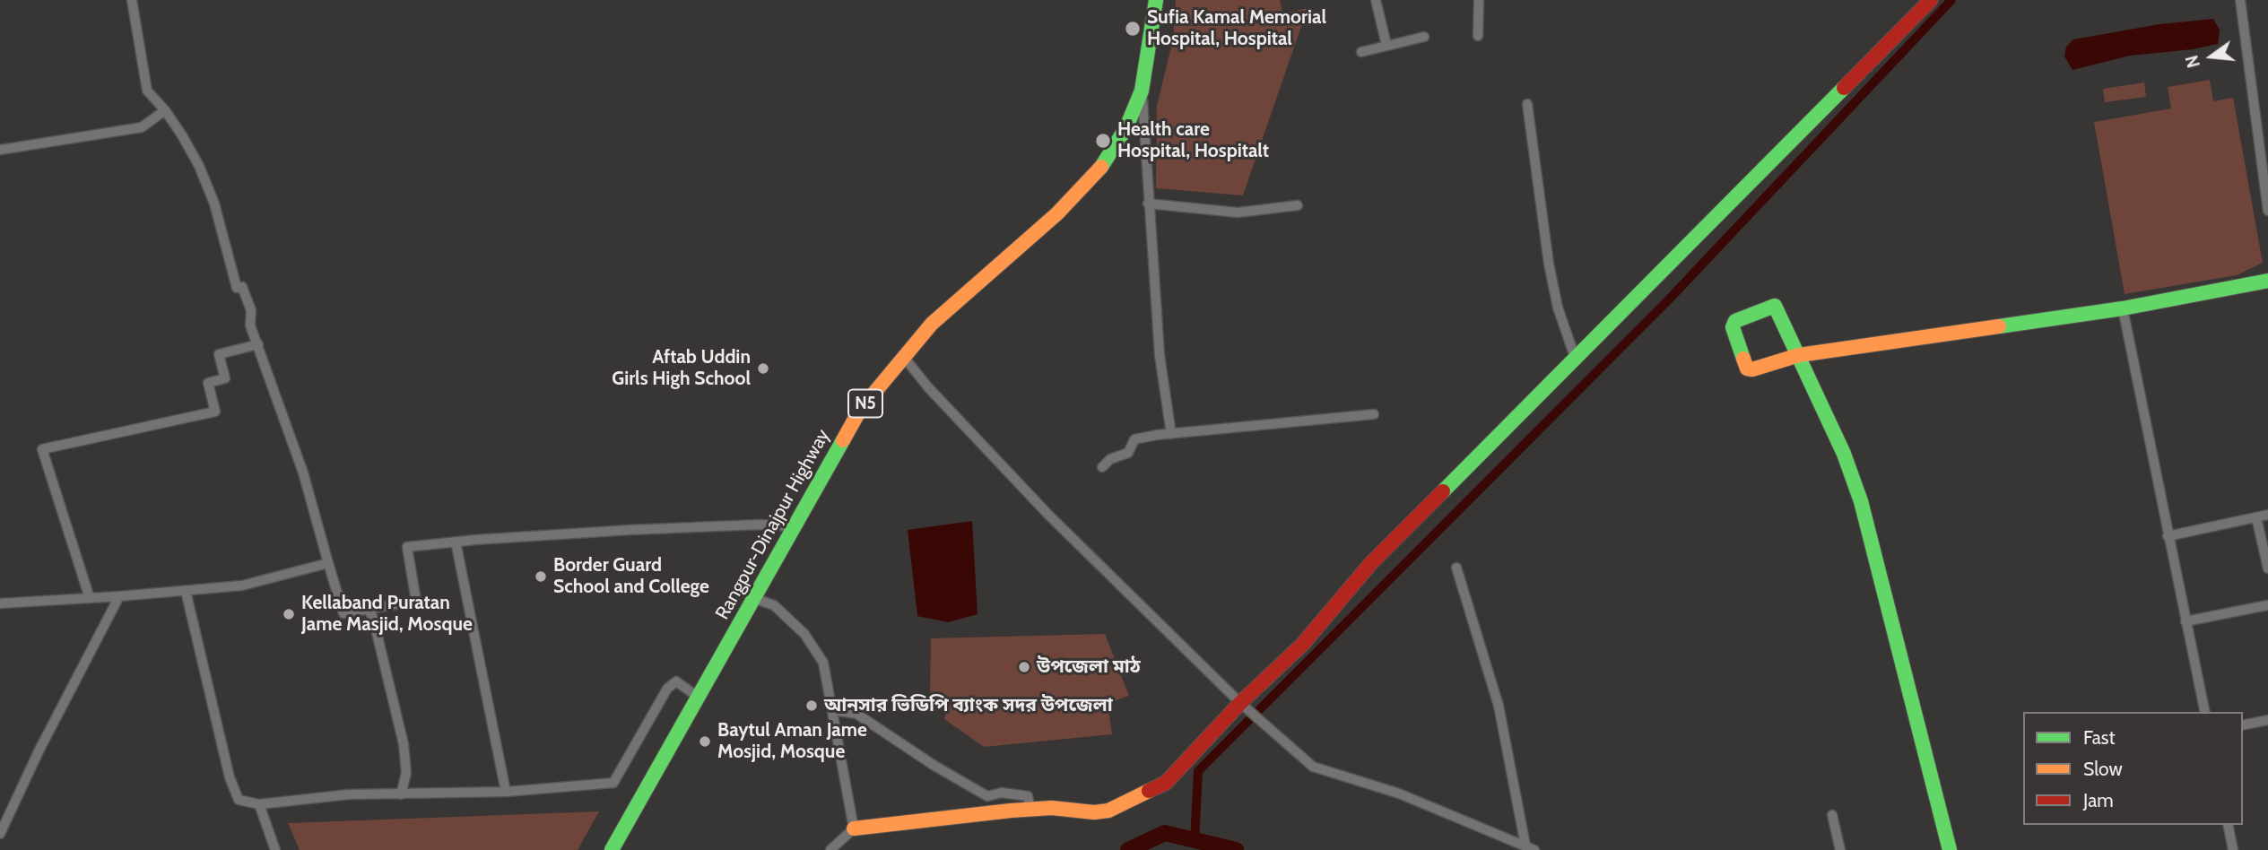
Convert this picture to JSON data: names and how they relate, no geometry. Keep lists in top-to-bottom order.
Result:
{
  "streets": {
    "main road": ["N5", "Rangpur-Dinajpur Highway"]
  },
  "places": [
    "Sufia Kamal Memorial Hospital, Hospital",
    "Health care Hospital, Hospitalt",
    "Aftab Uddin Girls High School",
    "Border Guard School and College",
    "Kellaband Puratan Jame Masjid, Mosque",
    "উপজেলা মাঠ",
    "আনসার ভিডিপি ব্যাংক সদর উপজেলা",
    "Baytul Aman Jame Mosjid, Mosque"
  ],
  "legend": ["Fast", "Slow", "Jam"],
  "north": "left"
}
